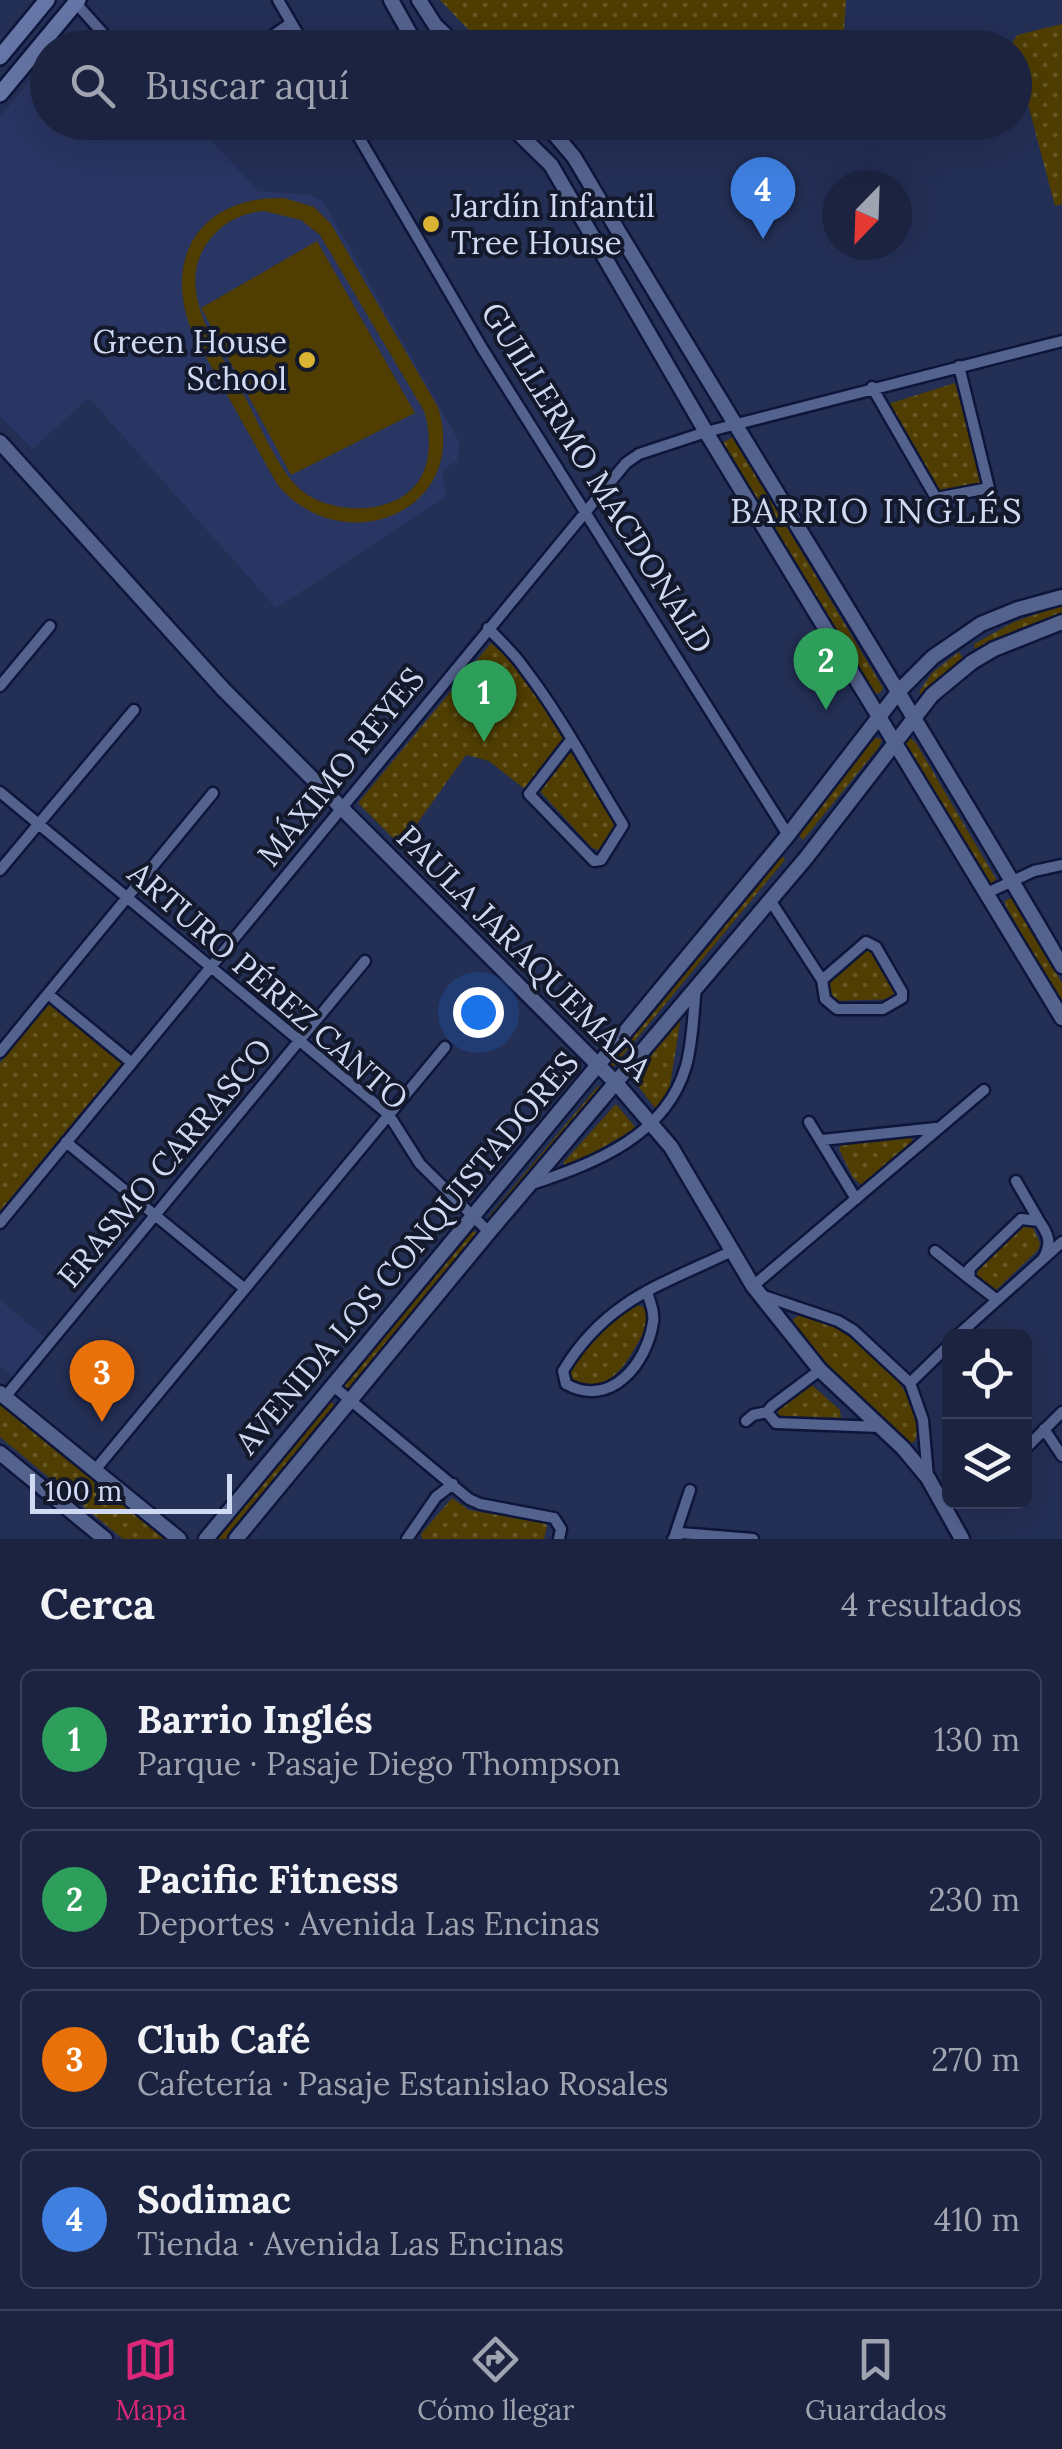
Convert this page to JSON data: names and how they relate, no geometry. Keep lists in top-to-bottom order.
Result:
{
  "streets": {
    "street": [
      "GUILLERMO MACDONALD",
      "MÁXIMO REYES",
      "PAULA JARAQUEMADA",
      "ARTURO PÉREZ CANTO",
      "ERASMO CARRASCO",
      "AVENIDA LOS CONQUISTADORES"
    ]
  },
  "crossings": [
    ["GUILLERMO MACDONALD", "MÁXIMO REYES"],
    ["GUILLERMO MACDONALD", "AVENIDA LOS CONQUISTADORES"],
    ["MÁXIMO REYES", "PAULA JARAQUEMADA"],
    ["MÁXIMO REYES", "ARTURO PÉREZ CANTO"],
    ["PAULA JARAQUEMADA", "AVENIDA LOS CONQUISTADORES"],
    ["ARTURO PÉREZ CANTO", "ERASMO CARRASCO"],
    ["ARTURO PÉREZ CANTO", "AVENIDA LOS CONQUISTADORES"]
  ],
  "districts": ["BARRIO INGLÉS"],
  "places": ["Jardín Infantil Tree House", "Green House School"],
  "scale_bar": "100 m",
  "north": "bottom left",
  "page": {
    "search": "Buscar aquí",
    "pins": [
      "4",
      "2",
      "1",
      "3"
    ],
    "scale": "100 m",
    "heading": ["Cerca", "4 resultados"],
    "list": [
      {
        "mark": "1",
        "name": "Barrio Inglés",
        "note": "Parque · Pasaje Diego Thompson",
        "value": "130 m"
      },
      {
        "mark": "2",
        "name": "Pacific Fitness",
        "note": "Deportes · Avenida Las Encinas",
        "value": "230 m"
      },
      {
        "mark": "3",
        "name": "Club Café",
        "note": "Cafetería · Pasaje Estanislao Rosales",
        "value": "270 m"
      },
      {
        "mark": "4",
        "name": "Sodimac",
        "note": "Tienda · Avenida Las Encinas",
        "value": "410 m"
      }
    ],
    "nav": ["Mapa", "Cómo llegar", "Guardados"]
  }
}
